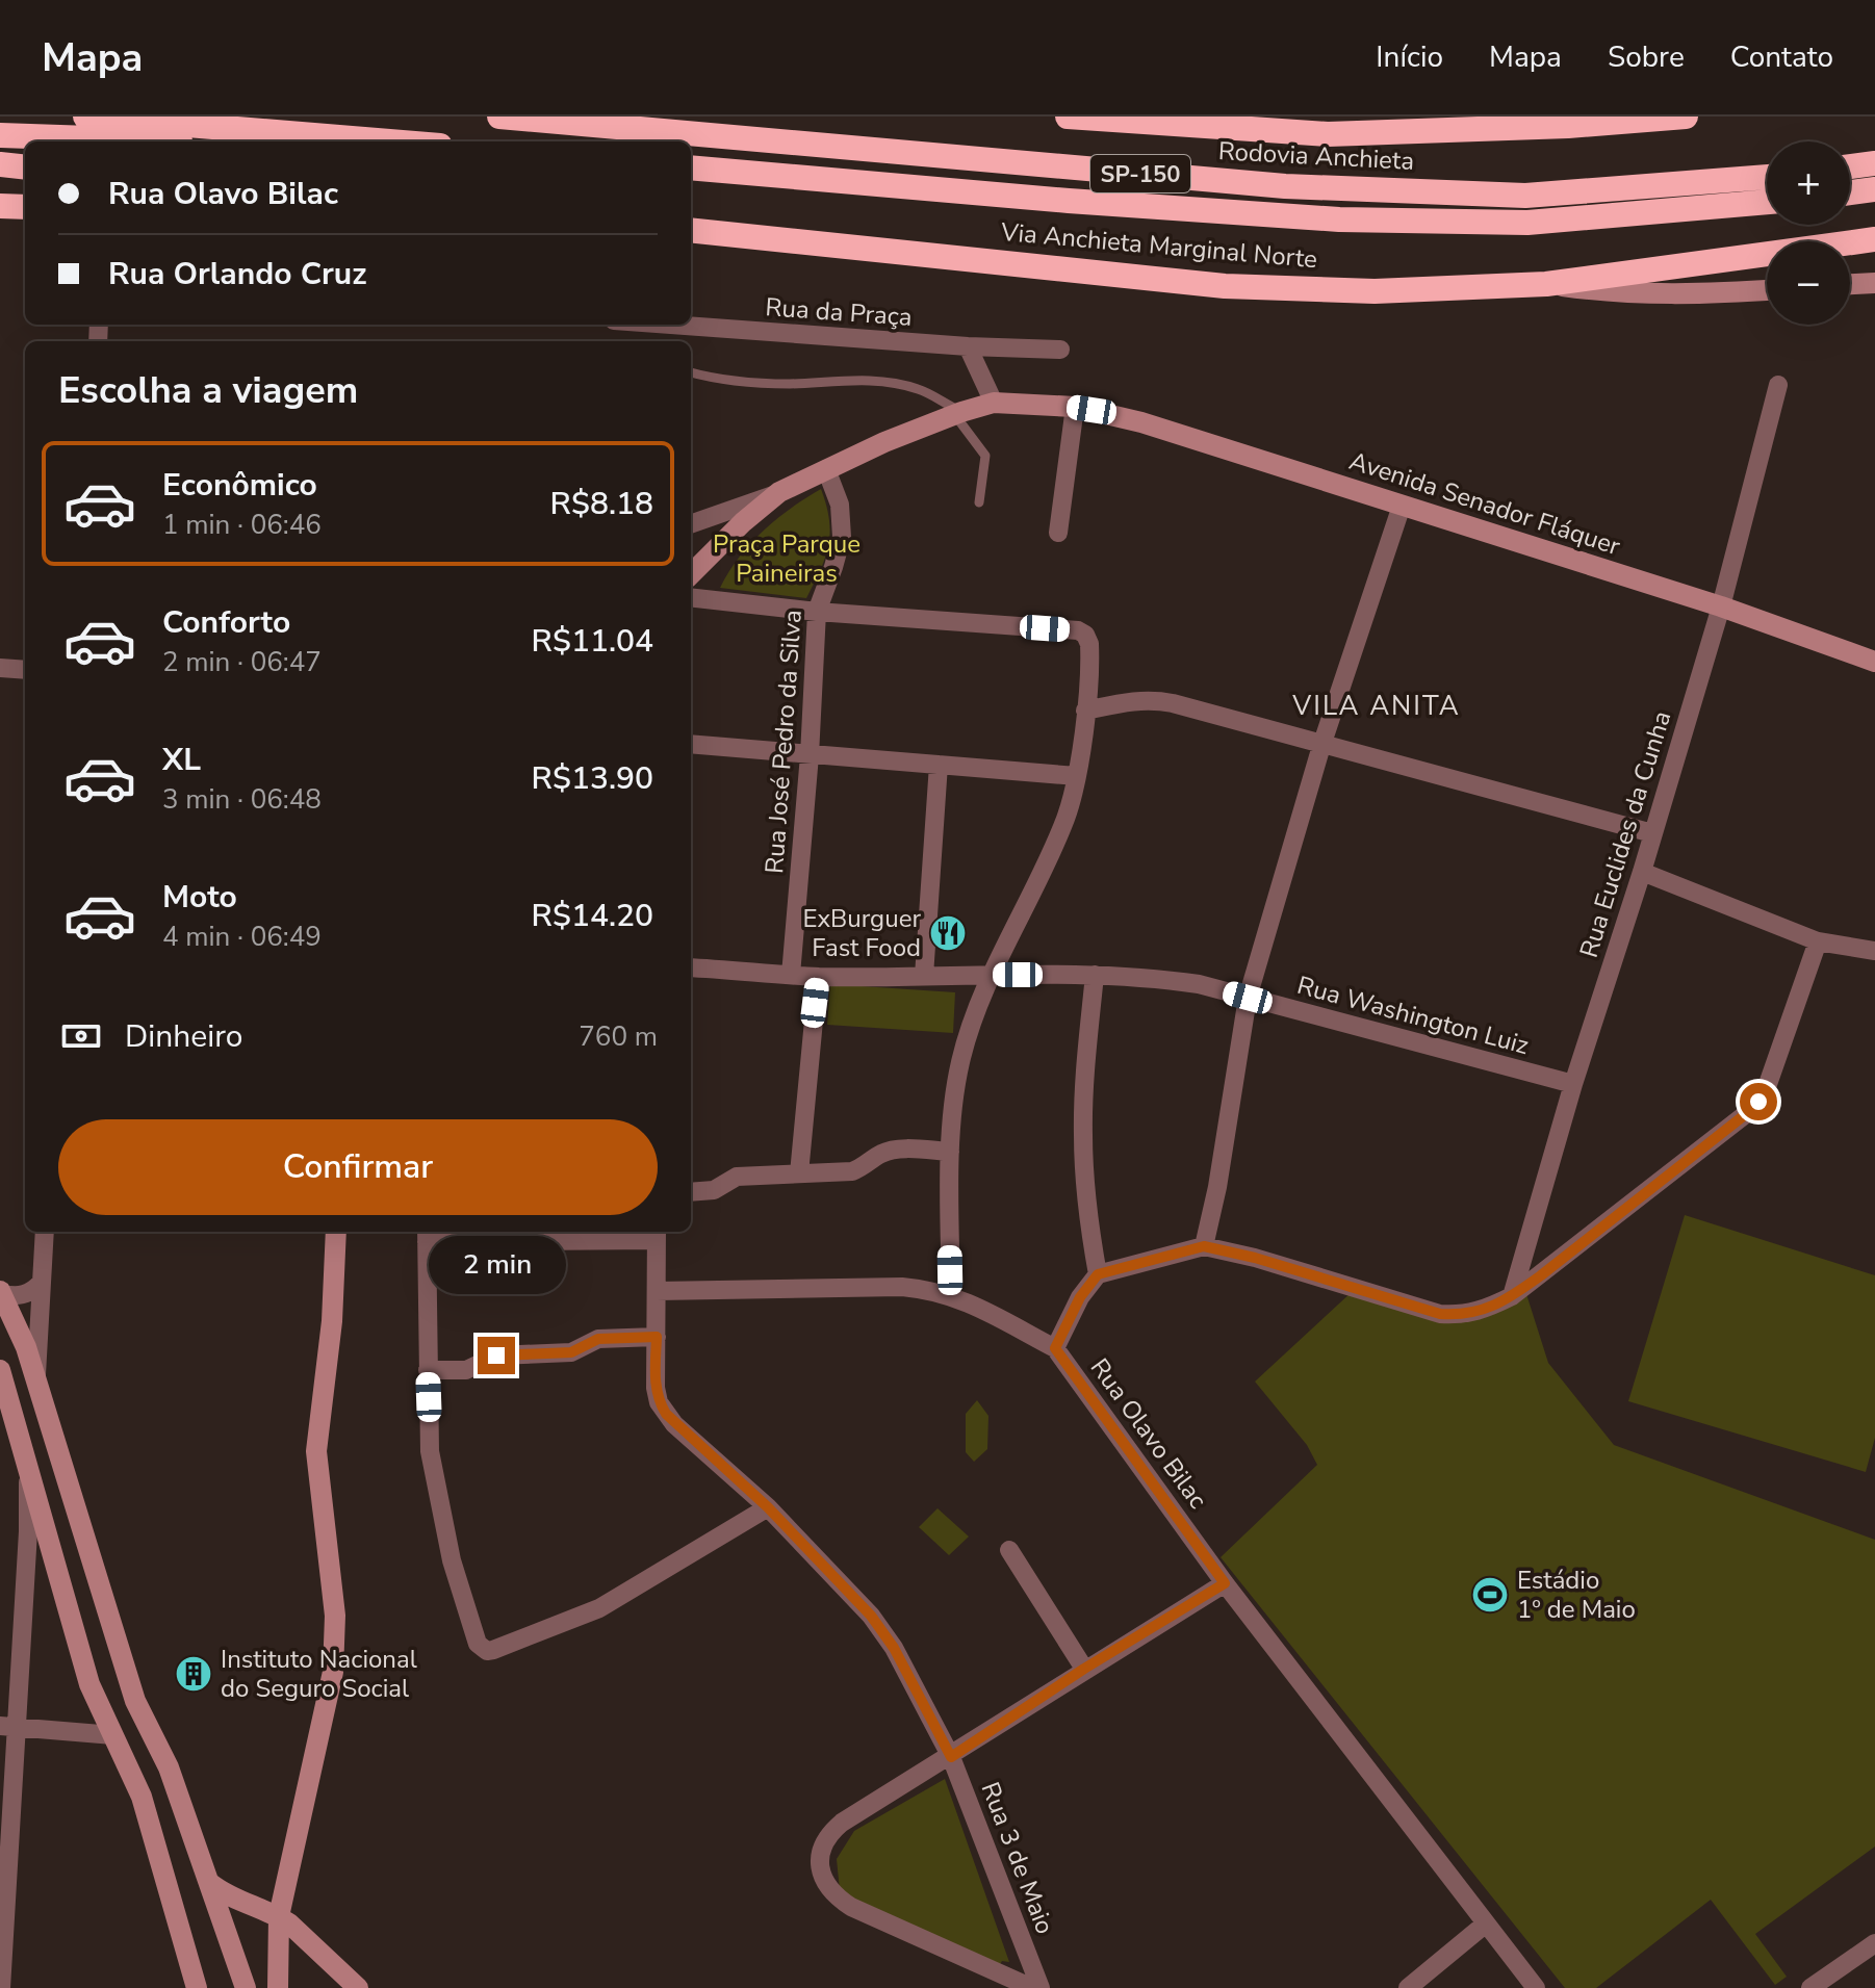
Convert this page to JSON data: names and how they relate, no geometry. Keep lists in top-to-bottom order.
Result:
{
  "streets": {
    "highway": ["Rodovia Anchieta", "SP-150", "Via Anchieta Marginal Norte"],
    "street": [
      "Rua da Praça",
      "Avenida Senador Fláquer",
      "Rua José Pedro da Silva",
      "Rua Euclides da Cunha",
      "Rua Washington Luiz",
      "Rua Olavo Bilac",
      "Rua 3 de Maio"
    ]
  },
  "crossings": [
    ["Avenida Senador Fláquer", "Rua José Pedro da Silva"],
    ["Avenida Senador Fláquer", "Rua Euclides da Cunha"],
    ["Rua José Pedro da Silva", "Rua Washington Luiz"],
    ["Rua Euclides da Cunha", "Rua Washington Luiz"]
  ],
  "districts": ["VILA ANITA"],
  "parks": ["Praça Parque Paineiras"],
  "places": {
    "restaurant": ["ExBurguer Fast Food"],
    "sports": ["Estádio 1º de Maio"],
    "building": ["Instituto Nacional do Seguro Social"]
  },
  "page": {
    "header": "Mapa",
    "nav": [
      "Início",
      "Mapa",
      "Sobre",
      "Contato"
    ],
    "map_buttons": ["+", "−"],
    "banner": ["Rua Olavo Bilac", "Rua Orlando Cruz"],
    "heading": "Escolha a viagem",
    "list": [
      {
        "name": "Econômico",
        "note": "1 min · 06:46",
        "value": "R$8.18"
      },
      {
        "name": "Conforto",
        "note": "2 min · 06:47",
        "value": "R$11.04"
      },
      {
        "name": "XL",
        "note": "3 min · 06:48",
        "value": "R$13.90"
      },
      {
        "name": "Moto",
        "note": "4 min · 06:49",
        "value": "R$14.20"
      }
    ],
    "pay": ["Dinheiro", "760 m"],
    "buttons": "Confirmar",
    "bubble": "2 min"
  }
}
